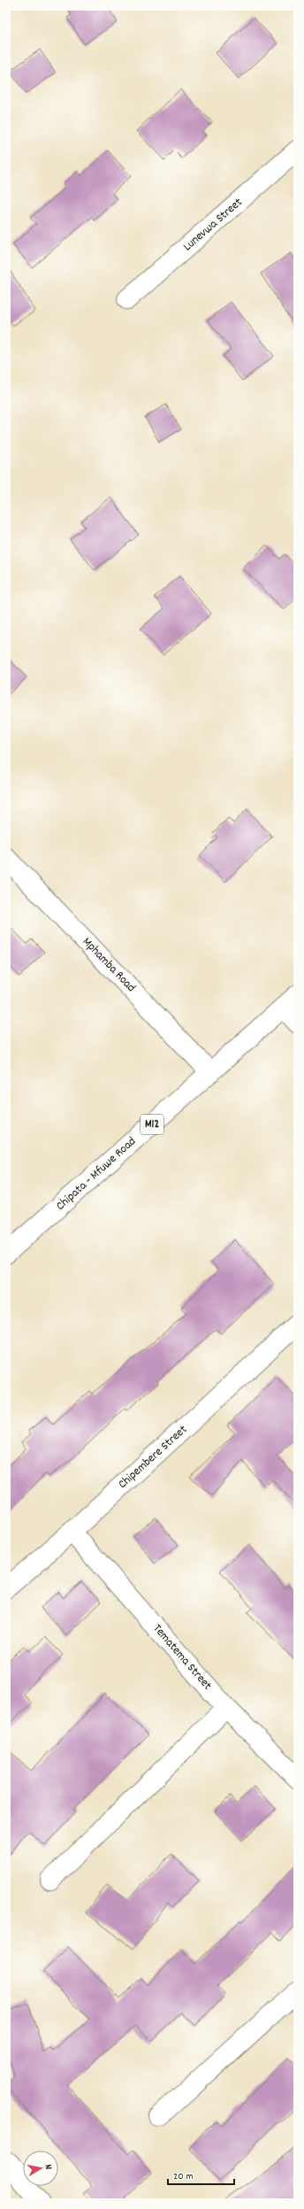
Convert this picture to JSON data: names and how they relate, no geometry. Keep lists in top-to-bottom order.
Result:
{
  "streets": {
    "street": [
      "Lunevwa Street",
      "Mphamba Road",
      "M12",
      "Chipata - Mfuwe Road",
      "Chipembere Street",
      "Tematema Street"
    ]
  },
  "crossings": [
    ["Mphamba Road", "Chipata - Mfuwe Road"],
    ["Chipembere Street", "Tematema Street"]
  ],
  "scale_bar": "20 m",
  "north": "right"
}
